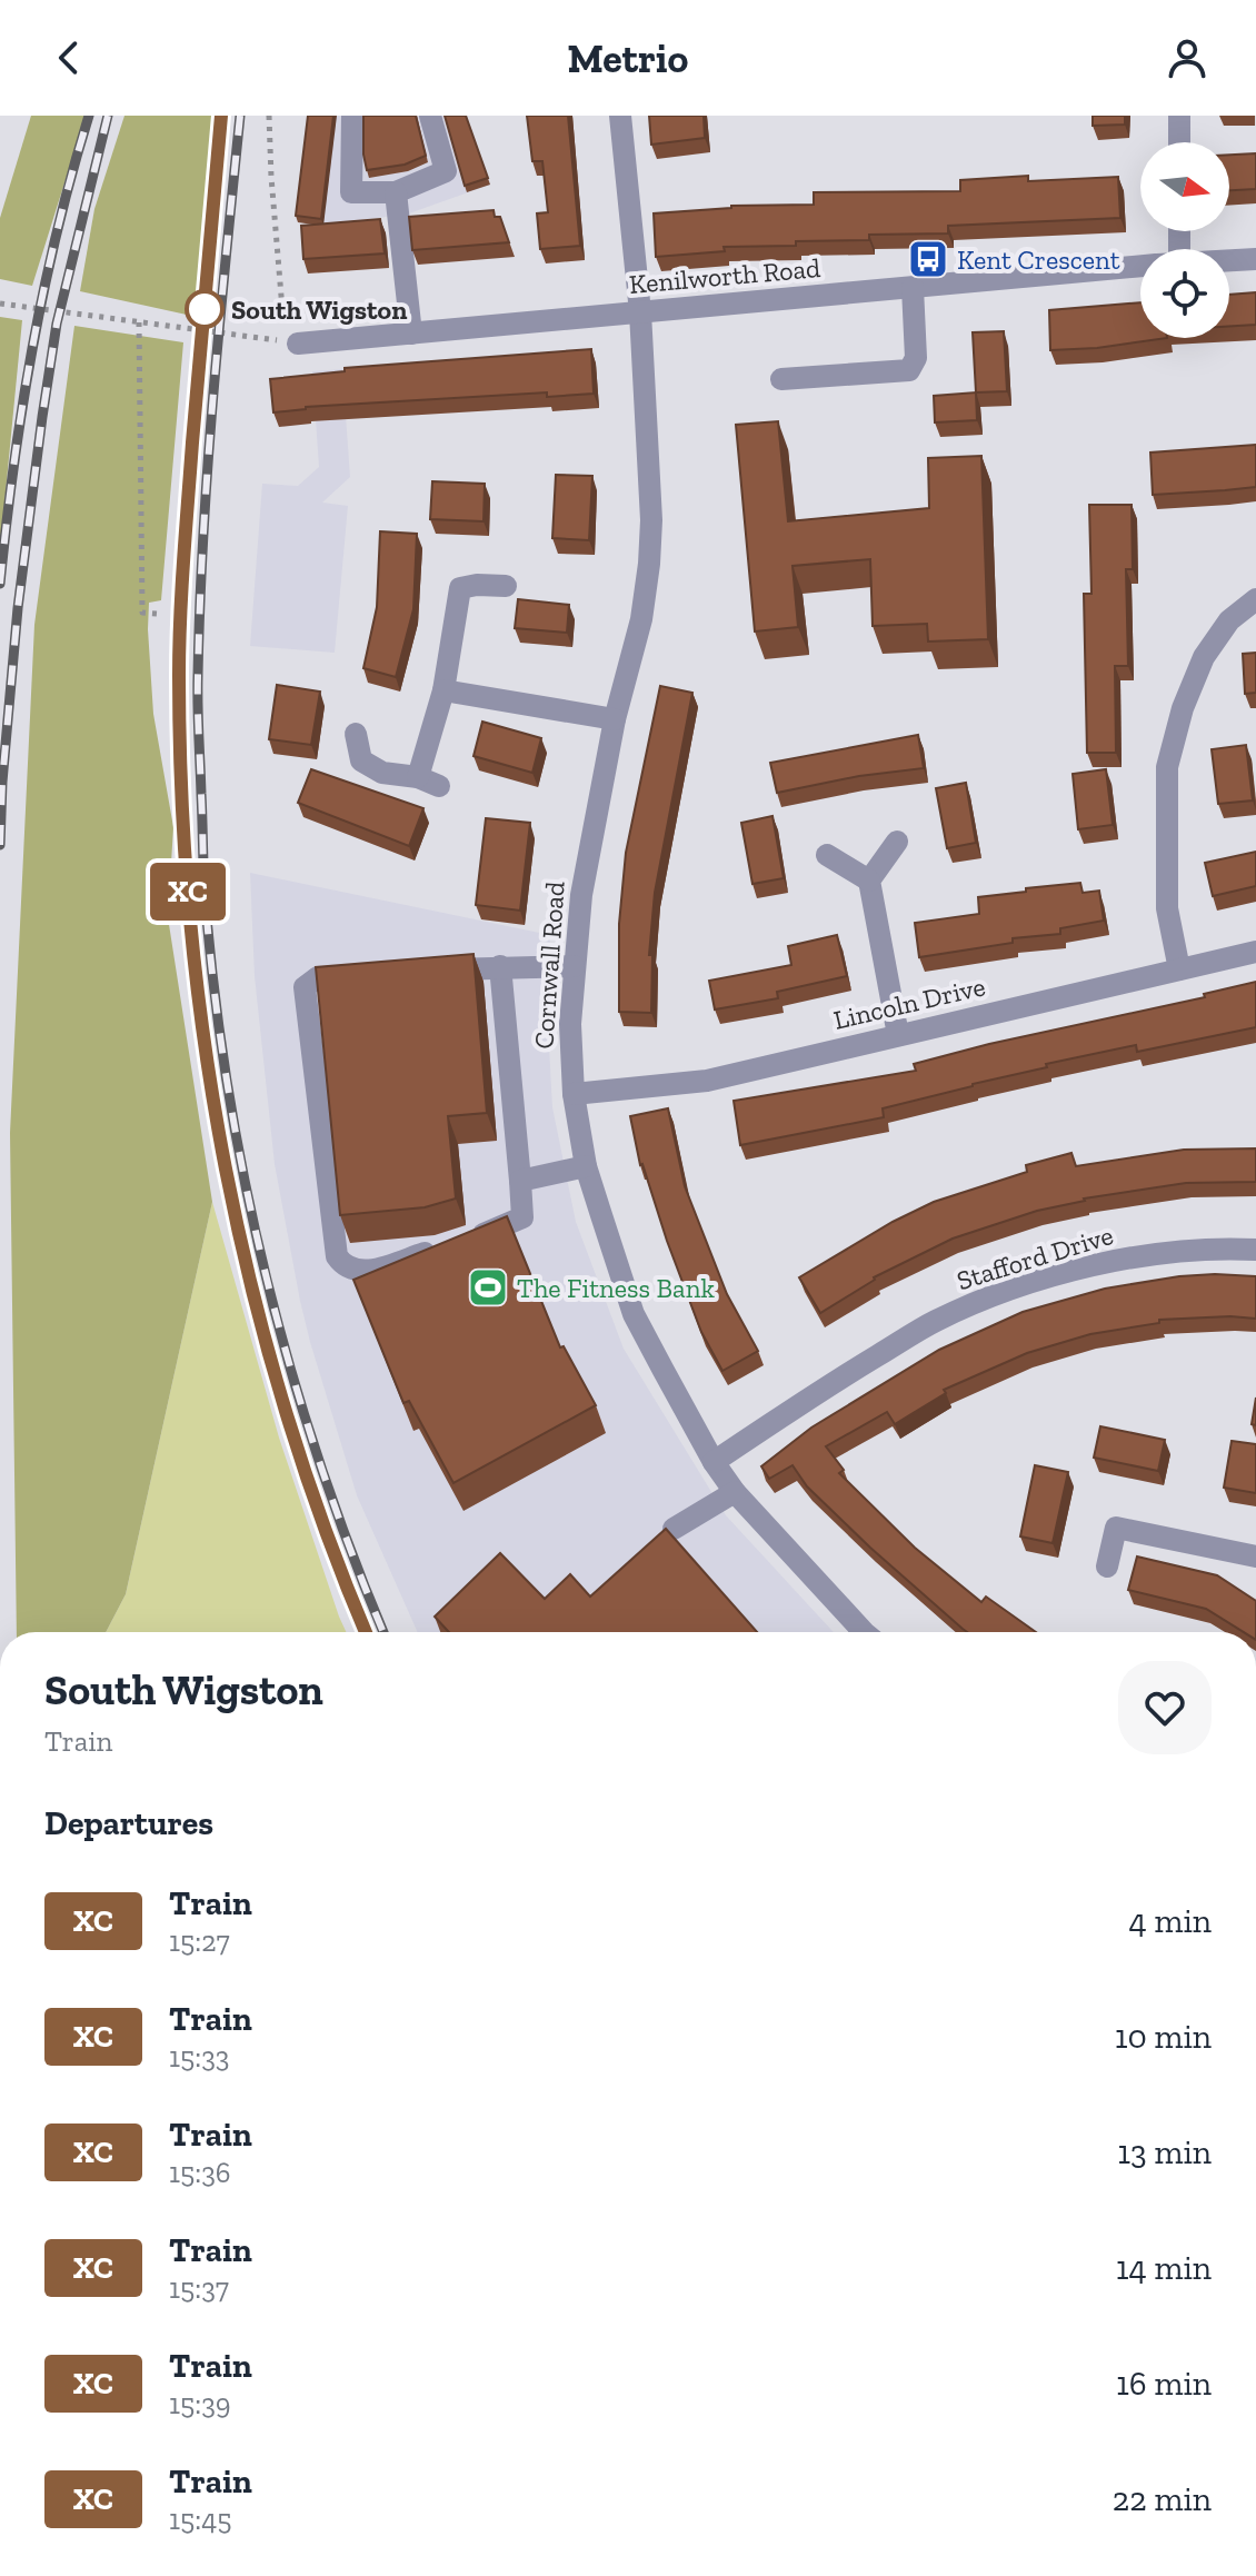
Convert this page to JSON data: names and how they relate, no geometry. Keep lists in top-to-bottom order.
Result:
{
  "streets": {
    "street": [
      "Kenilworth Road",
      "Cornwall Road",
      "Lincoln Drive",
      "Stafford Drive"
    ]
  },
  "crossings": [
    ["Kenilworth Road", "Cornwall Road"],
    ["Cornwall Road", "Lincoln Drive"],
    ["Cornwall Road", "Stafford Drive"]
  ],
  "places": {
    "bus stop": ["Kent Crescent"],
    "other": ["South Wigston"],
    "sports": ["The Fitness Bank"]
  },
  "north": "right",
  "page": {
    "header": "Metrio",
    "on_map": "XC",
    "heading": [
      ["South Wigston", "Train"],
      "Departures"
    ],
    "list": [
      {
        "mark": "XC",
        "name": "Train",
        "note": "15:27",
        "value": "4 min"
      },
      {
        "mark": "XC",
        "name": "Train",
        "note": "15:33",
        "value": "10 min"
      },
      {
        "mark": "XC",
        "name": "Train",
        "note": "15:36",
        "value": "13 min"
      },
      {
        "mark": "XC",
        "name": "Train",
        "note": "15:37",
        "value": "14 min"
      },
      {
        "mark": "XC",
        "name": "Train",
        "note": "15:39",
        "value": "16 min"
      },
      {
        "mark": "XC",
        "name": "Train",
        "note": "15:45",
        "value": "22 min"
      }
    ]
  }
}
